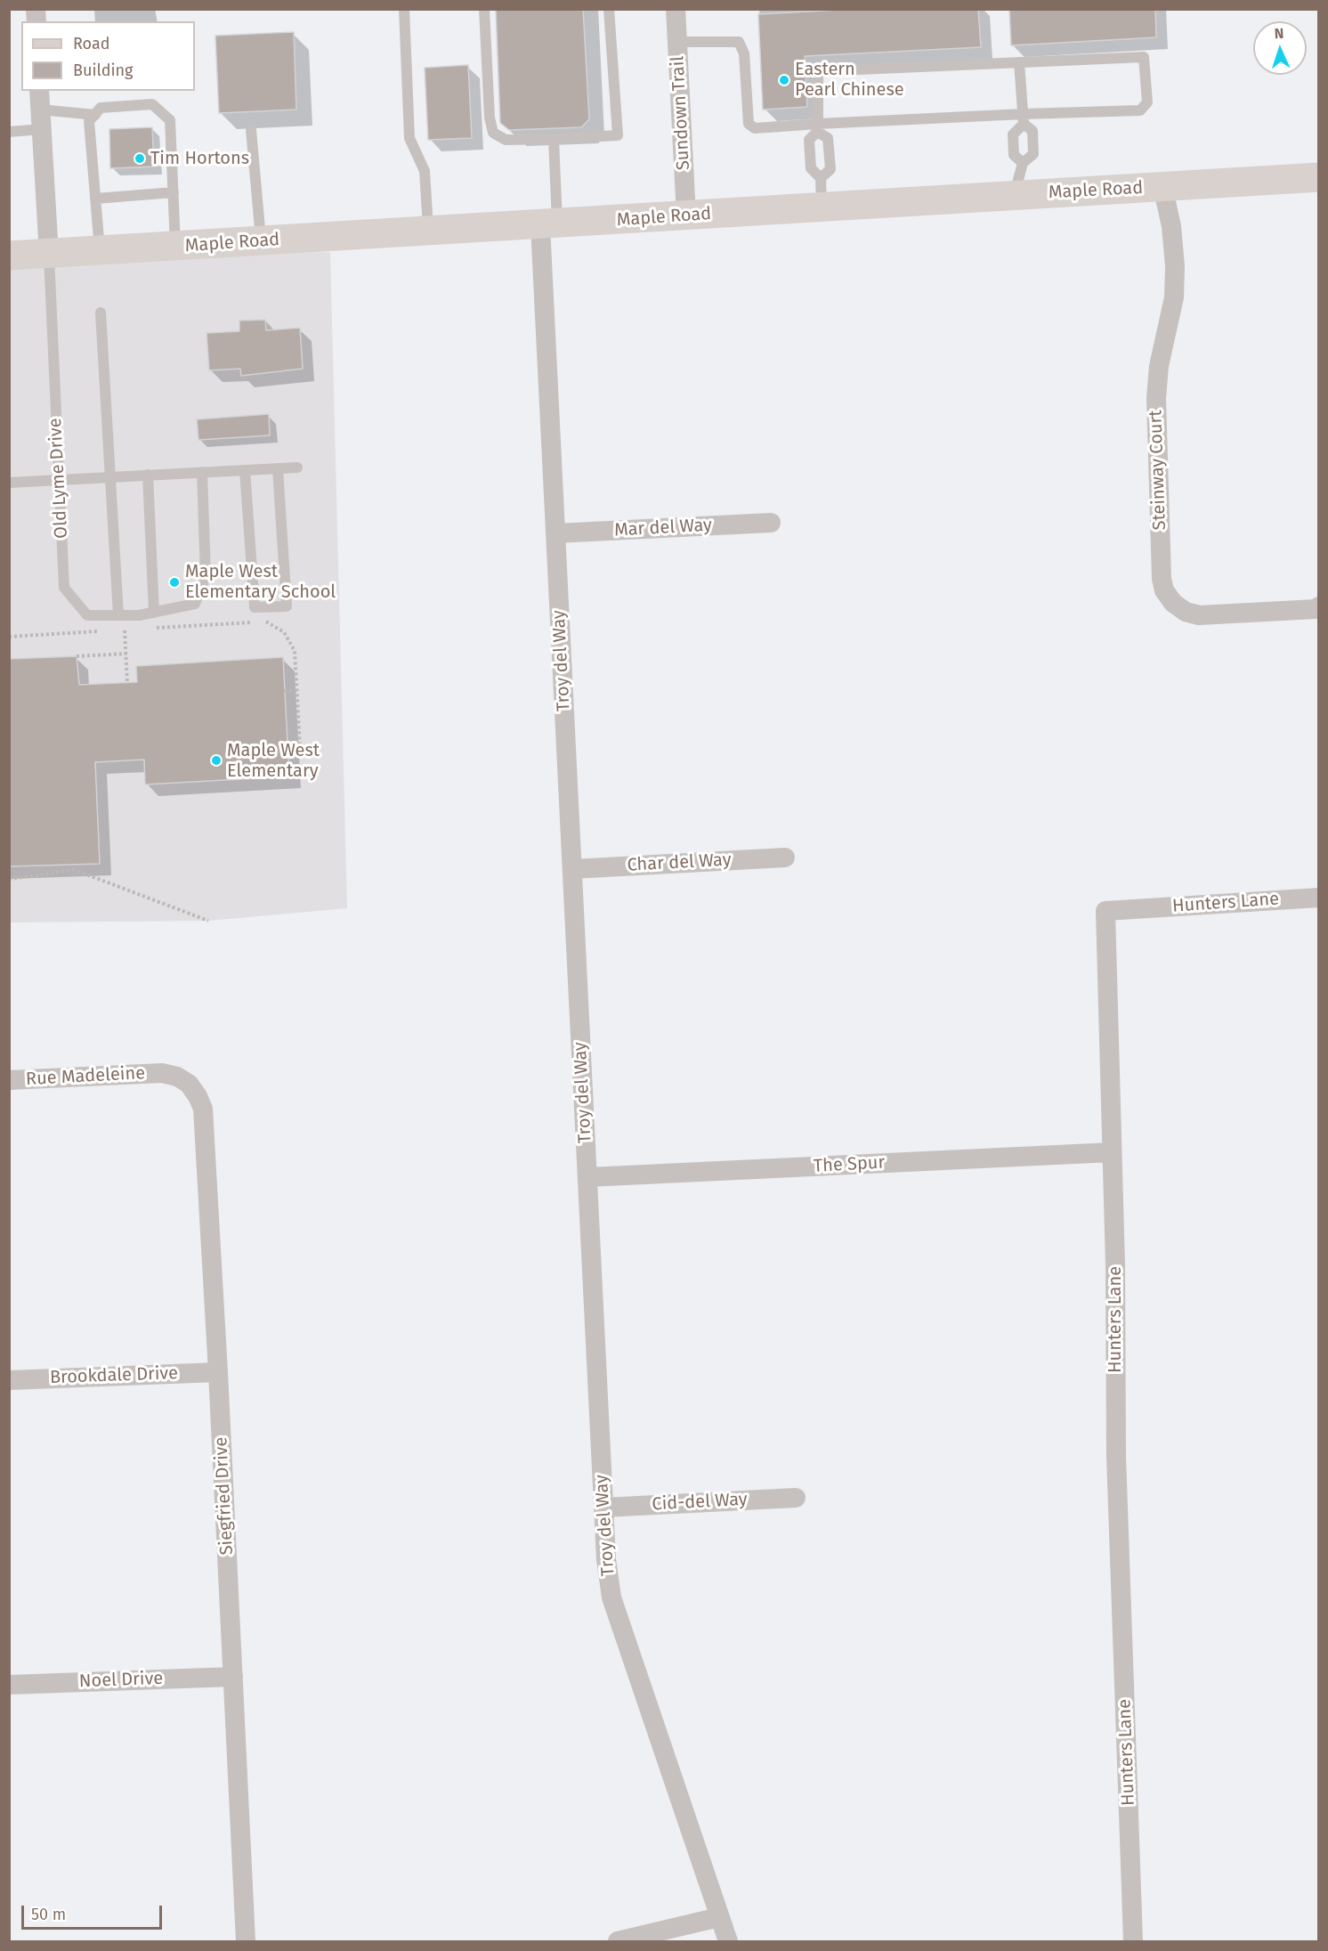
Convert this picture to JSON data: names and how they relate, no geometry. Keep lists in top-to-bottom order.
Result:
{
  "streets": {
    "main road": ["Maple Road"],
    "street": [
      "Sundown Trail",
      "Steinway Court",
      "Old Lyme Drive",
      "Mar del Way",
      "Troy del Way",
      "Char del Way",
      "Hunters Lane",
      "Rue Madeleine",
      "The Spur",
      "Brookdale Drive",
      "Siegfried Drive",
      "Cid-del Way",
      "Noel Drive"
    ]
  },
  "crossings": [
    ["Sundown Trail", "Maple Road"],
    ["Maple Road", "Steinway Court"],
    ["Maple Road", "Old Lyme Drive"],
    ["Maple Road", "Troy del Way"],
    ["Mar del Way", "Troy del Way"],
    ["Troy del Way", "Char del Way"],
    ["Troy del Way", "The Spur"],
    ["Troy del Way", "Cid-del Way"],
    ["Hunters Lane", "The Spur"],
    ["Rue Madeleine", "Siegfried Drive"],
    ["Brookdale Drive", "Siegfried Drive"],
    ["Siegfried Drive", "Noel Drive"]
  ],
  "places": [
    "Eastern Pearl Chinese",
    "Tim Hortons",
    "Maple West Elementary School",
    "Maple West Elementary"
  ],
  "legend": ["Road", "Building"],
  "scale_bar": "50 m",
  "north": "top"
}
